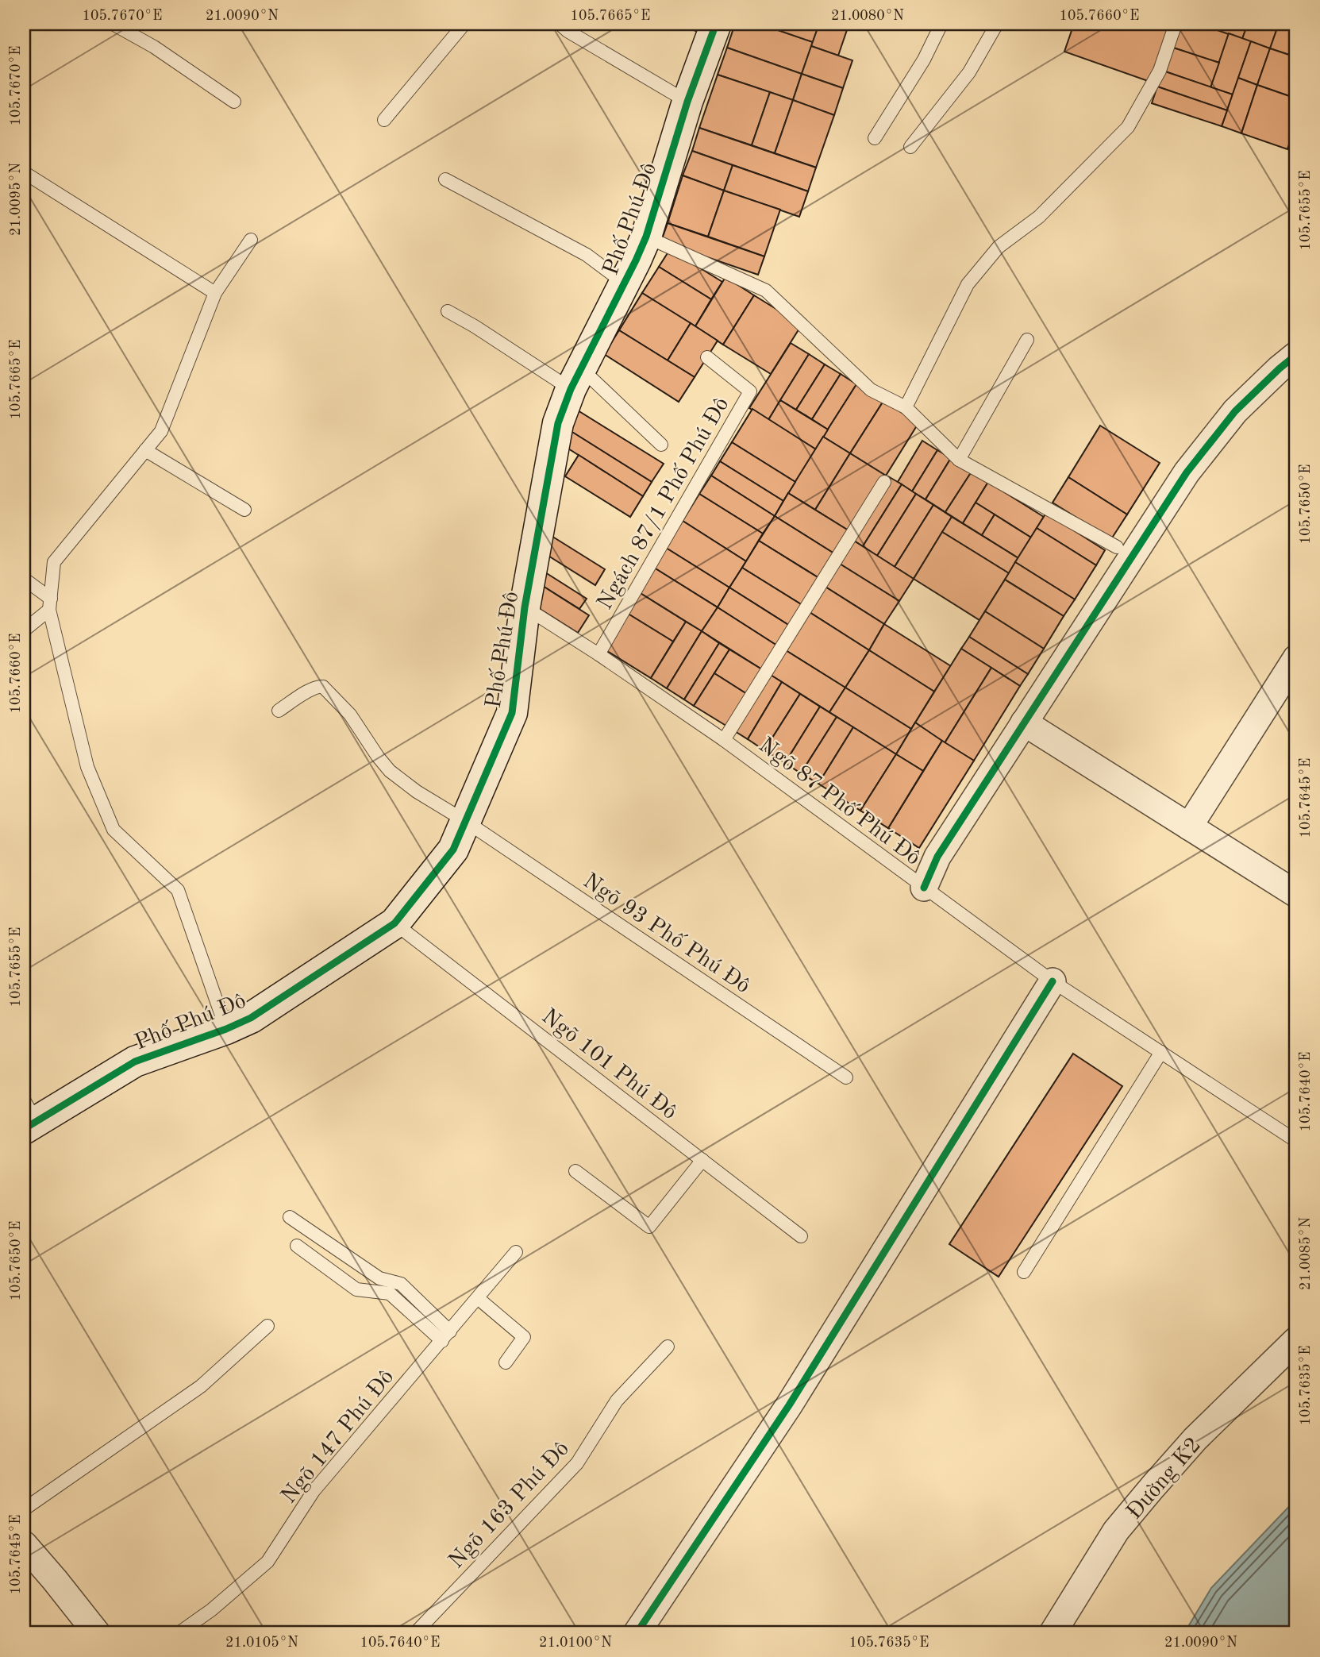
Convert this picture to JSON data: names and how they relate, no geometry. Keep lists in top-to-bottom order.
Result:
{
  "streets": {
    "street": ["Phố Phú Đô", "Đường K2"],
    "lane": [
      "Ngách 87/1 Phố Phú Đô",
      "Ngõ 87 Phố Phú Đô",
      "Ngõ 93 Phố Phú Đô",
      "Ngõ 101 Phú Đô",
      "Ngõ 147 Phú Đô",
      "Ngõ 163 Phú Đô"
    ]
  },
  "crossings": [
    ["Phố Phú Đô", "Ngõ 87 Phố Phú Đô"],
    ["Phố Phú Đô", "Ngõ 93 Phố Phú Đô"],
    ["Phố Phú Đô", "Ngõ 101 Phú Đô"],
    ["Ngách 87/1 Phố Phú Đô", "Ngõ 87 Phố Phú Đô"]
  ],
  "coordinates": [
    "105.7670°E",
    "21.0090°N",
    "105.7665°E",
    "21.0080°N",
    "105.7660°E",
    "21.0095°N",
    "105.7655°E",
    "105.7650°E",
    "105.7645°E",
    "105.7640°E",
    "21.0085°N",
    "105.7635°E",
    "21.0105°N",
    "21.0100°N"
  ]
}
